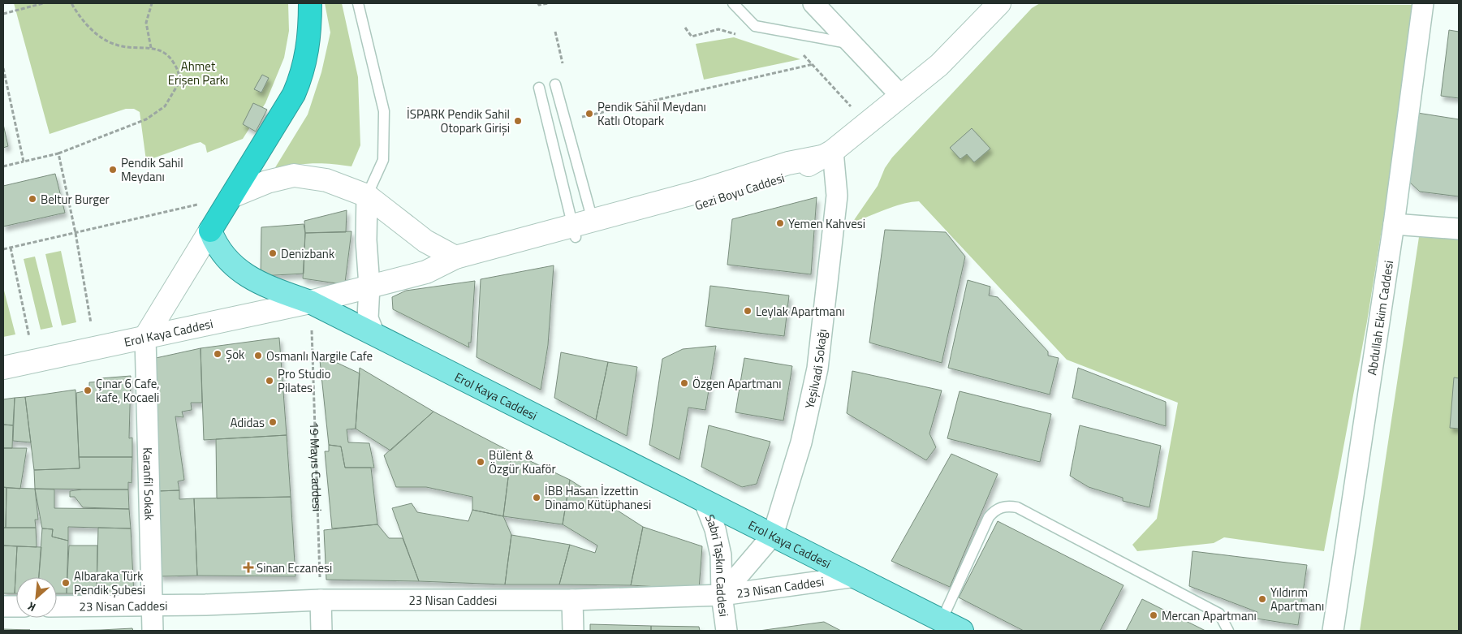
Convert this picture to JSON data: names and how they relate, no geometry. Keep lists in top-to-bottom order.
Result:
{
  "streets": {
    "main road": ["Erol Kaya Caddesi"],
    "street": [
      "Abdullah Ekim Caddesi",
      "Yeşilvadi Sokağı",
      "Karanfil Sokak",
      "Sabri Taşkın Caddesi",
      "23 Nisan Caddesi"
    ],
    "path": ["19 Mayıs Caddesi"]
  },
  "crossings": [
    ["Erol Kaya Caddesi", "Yeşilvadi Sokağı"],
    ["Erol Kaya Caddesi", "19 Mayıs Caddesi"],
    ["Erol Kaya Caddesi", "Karanfil Sokak"],
    ["Erol Kaya Caddesi", "Sabri Taşkın Caddesi"],
    ["Erol Kaya Caddesi", "23 Nisan Caddesi"],
    ["19 Mayıs Caddesi", "23 Nisan Caddesi"],
    ["Karanfil Sokak", "23 Nisan Caddesi"],
    ["Sabri Taşkın Caddesi", "23 Nisan Caddesi"]
  ],
  "parks": ["Ahmet Erişen Parkı"],
  "places": {
    "other": [
      "Pendik Sahil Meydanı Katlı Otopark",
      "İSPARK Pendik Sahil Otopark Girişi",
      "Pendik Sahil Meydanı",
      "Beltur Burger",
      "Yemen Kahvesi",
      "Denizbank",
      "Leylak Apartmanı",
      "Şok",
      "Osmanlı Nargile Cafe",
      "Pro Studio Pilates",
      "Özgen Apartmanı",
      "Çınar 6 Cafe, kafe, Kocaeli",
      "Adidas",
      "Bülent & Özgür Kuaför",
      "İBB Hasan İzzettin Dinamo Kütüphanesi",
      "Albaraka Türk Pendik Şubesi",
      "Yıldırım Apartmanı",
      "Mercan Apartmanı"
    ],
    "health": ["Sinan Eczanesi"]
  },
  "north": "bottom left"
}
